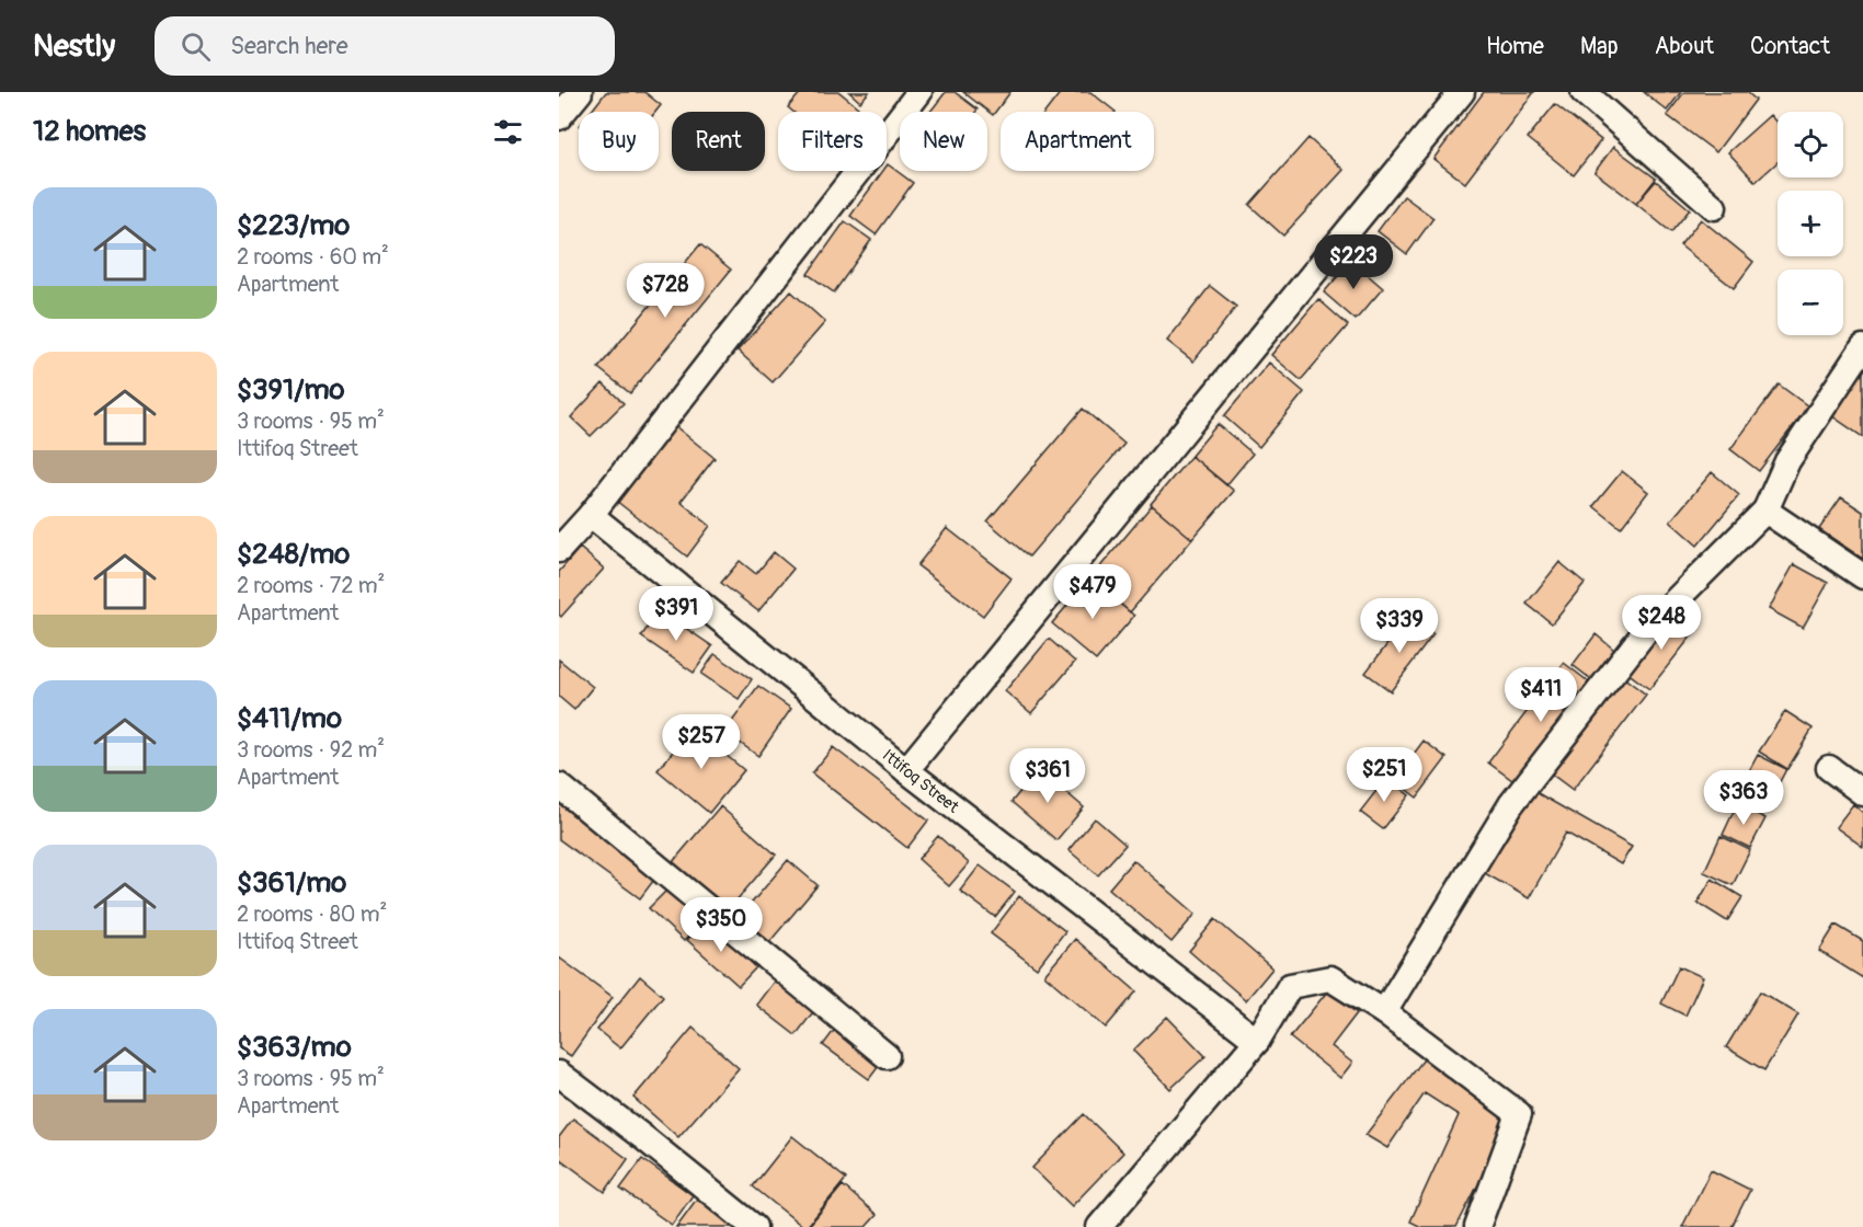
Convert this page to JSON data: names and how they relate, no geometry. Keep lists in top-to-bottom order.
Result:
{
  "streets": {
    "street": ["Ittifoq Street"]
  },
  "page": {
    "header": "Nestly",
    "search": "Search here",
    "nav": [
      "Home",
      "Map",
      "About",
      "Contact"
    ],
    "heading": "12 homes",
    "map_buttons": ["+", "−"],
    "chip": [
      "Buy",
      "Rent",
      "Filters",
      "New",
      "Apartment"
    ],
    "list": [
      {
        "name": "$223/mo",
        "note": "2 rooms · 60 m² · Apartment"
      },
      {
        "name": "$391/mo",
        "note": "3 rooms · 95 m² · Ittifoq Street"
      },
      {
        "name": "$248/mo",
        "note": "2 rooms · 72 m² · Apartment"
      },
      {
        "name": "$411/mo",
        "note": "3 rooms · 92 m² · Apartment"
      },
      {
        "name": "$361/mo",
        "note": "2 rooms · 80 m² · Ittifoq Street"
      },
      {
        "name": "$363/mo",
        "note": "3 rooms · 95 m² · Apartment"
      }
    ],
    "price": [
      "$223",
      "$728",
      "$479",
      "$391",
      "$248",
      "$339",
      "$411",
      "$257",
      "$251",
      "$361",
      "$363",
      "$350"
    ]
  }
}
